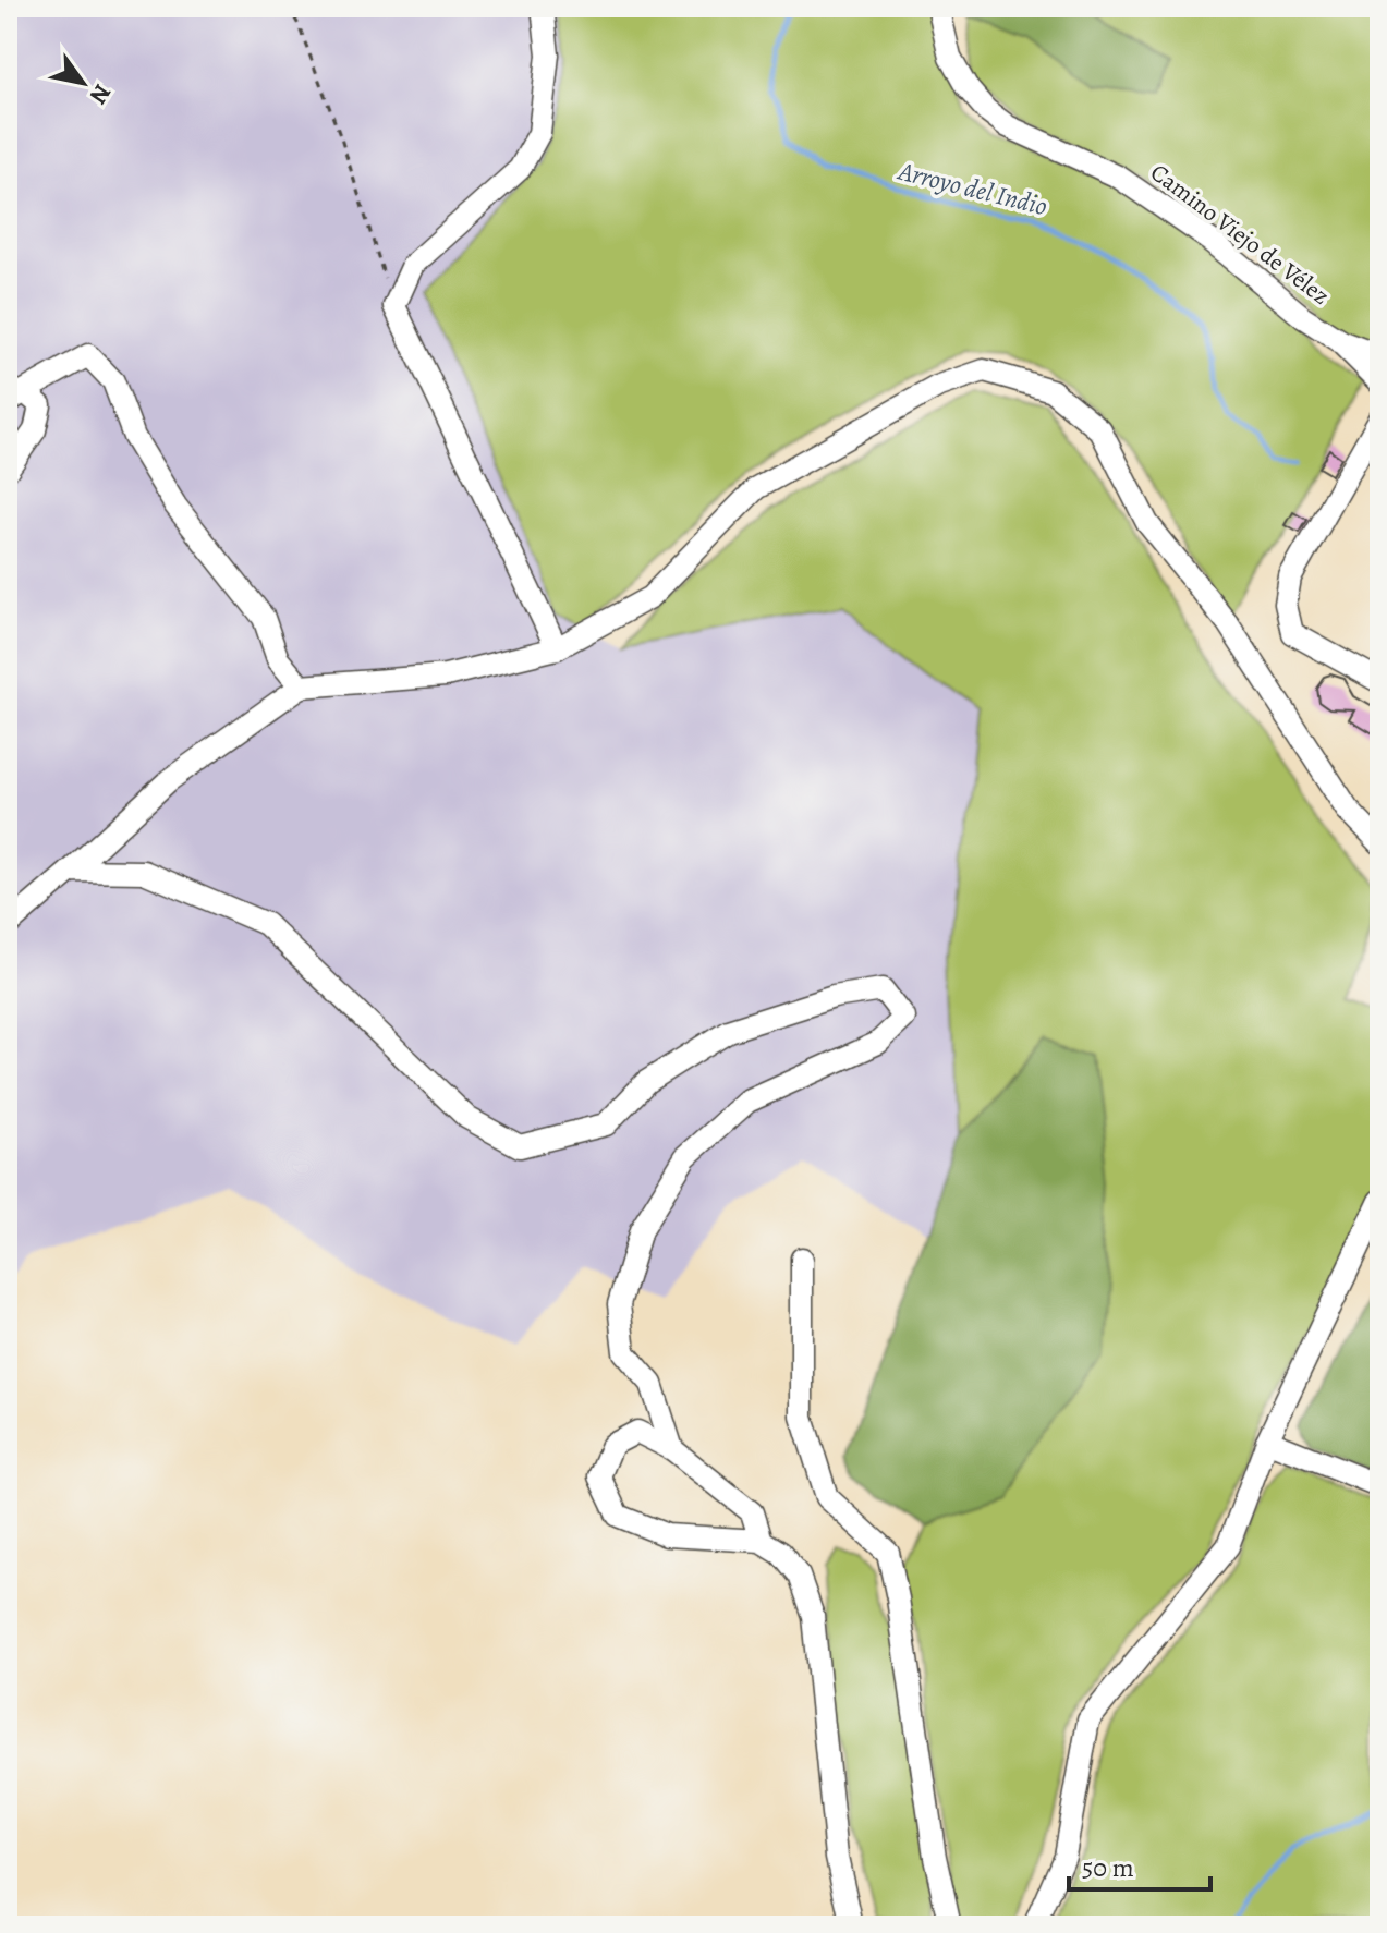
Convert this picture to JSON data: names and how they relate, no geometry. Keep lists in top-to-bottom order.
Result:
{
  "streets": {
    "street": ["Camino Viejo de Vélez"]
  },
  "water": ["Arroyo del Indio"],
  "scale_bar": "50 m",
  "north": "bottom right"
}
